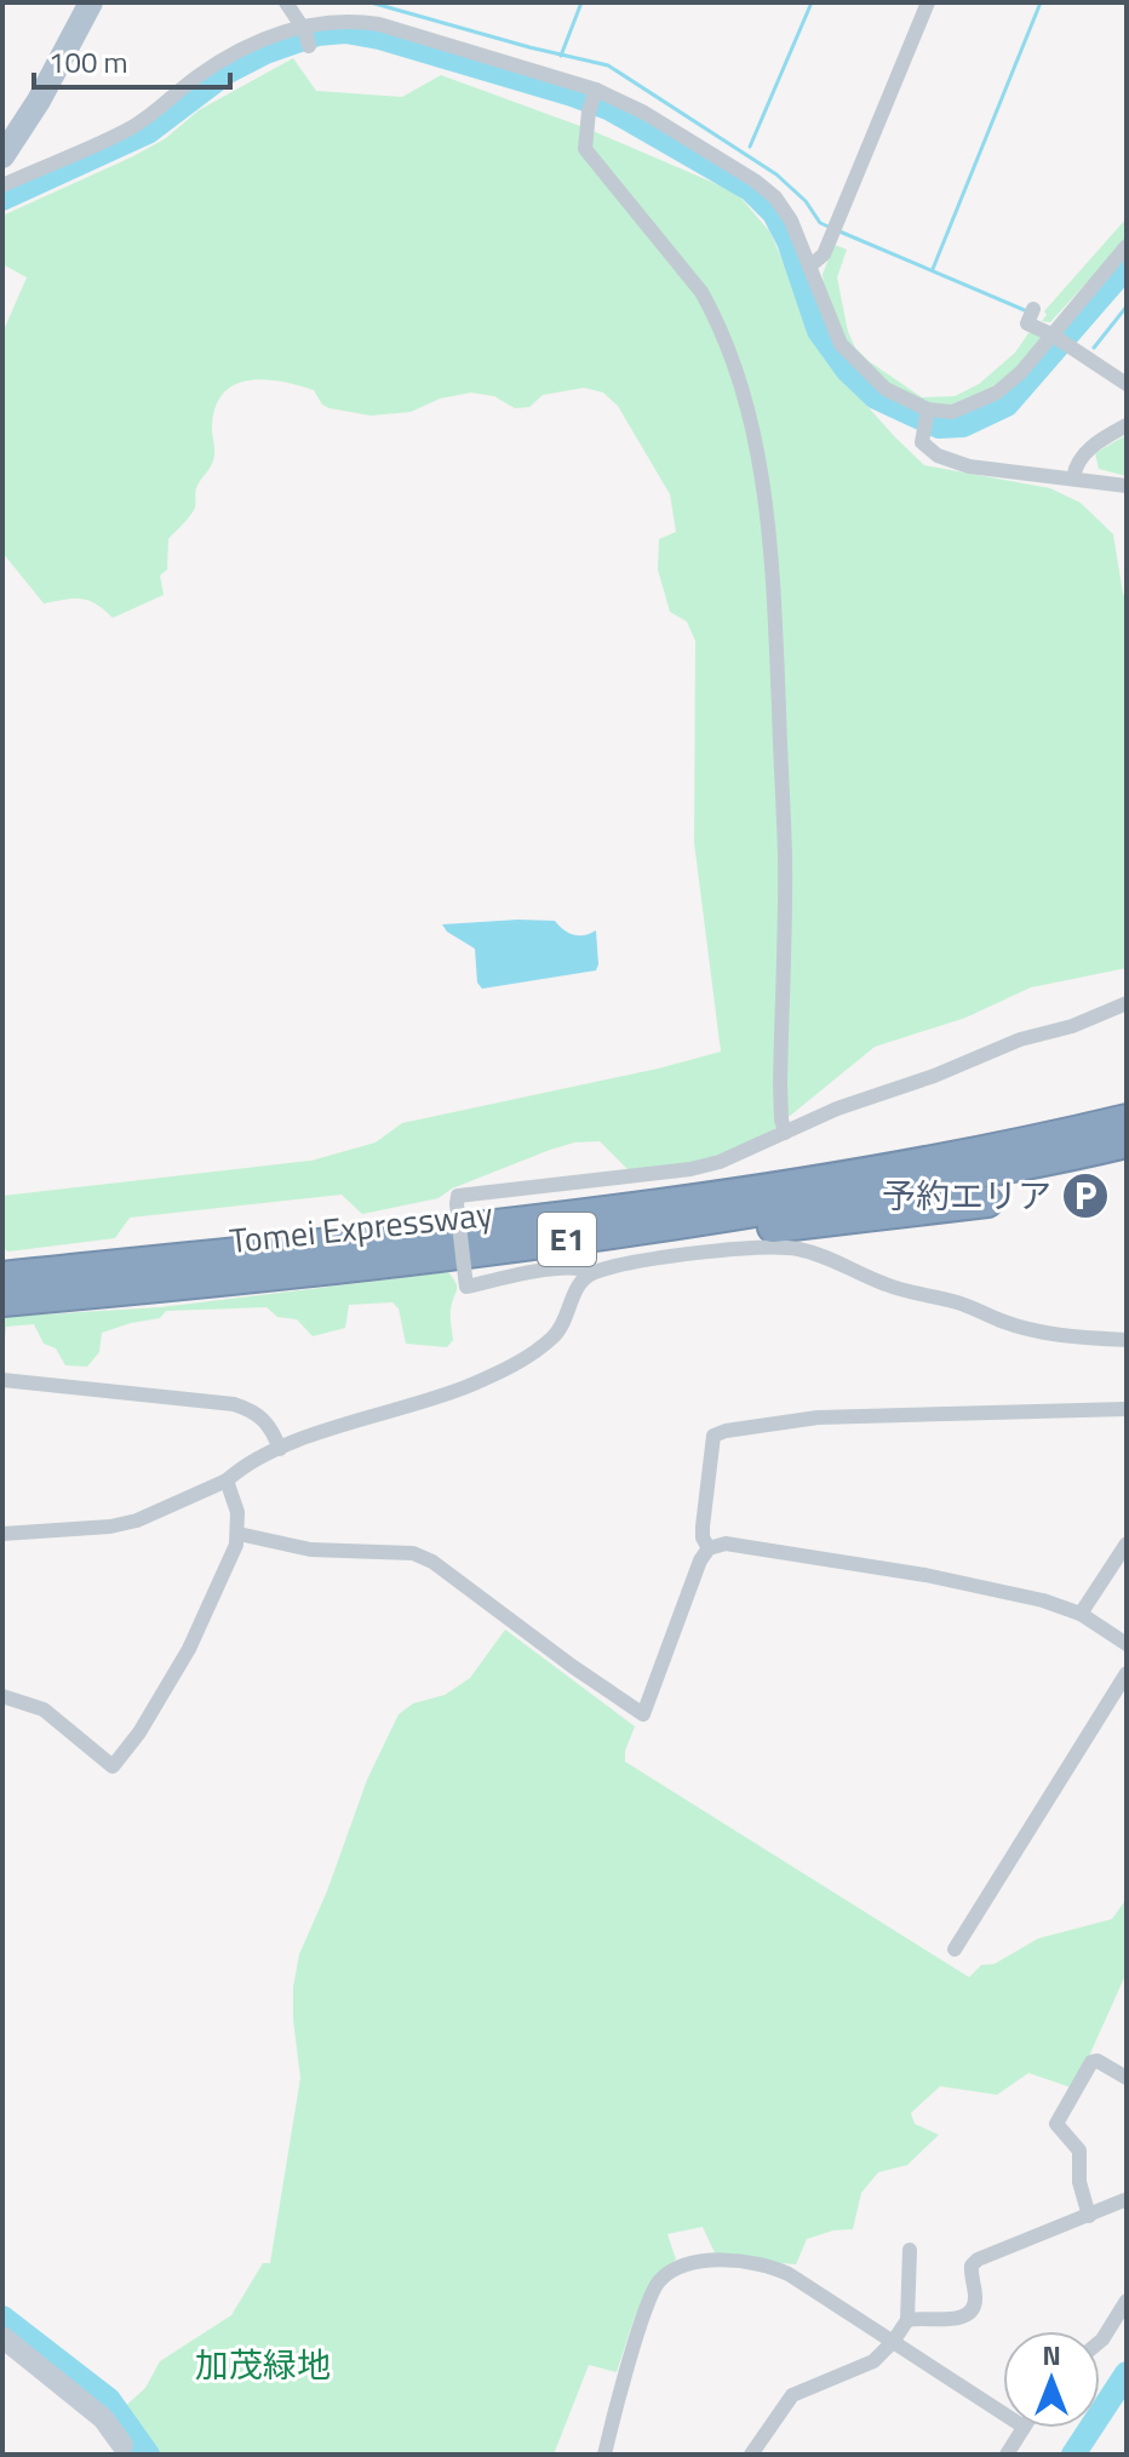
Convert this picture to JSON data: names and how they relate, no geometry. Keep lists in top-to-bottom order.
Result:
{
  "streets": {
    "highway": ["Tomei Expressway", "E1"]
  },
  "parks": ["加茂緑地"],
  "places": {
    "parking": ["予約エリア"]
  },
  "scale_bar": "100 m",
  "north": "top"
}
